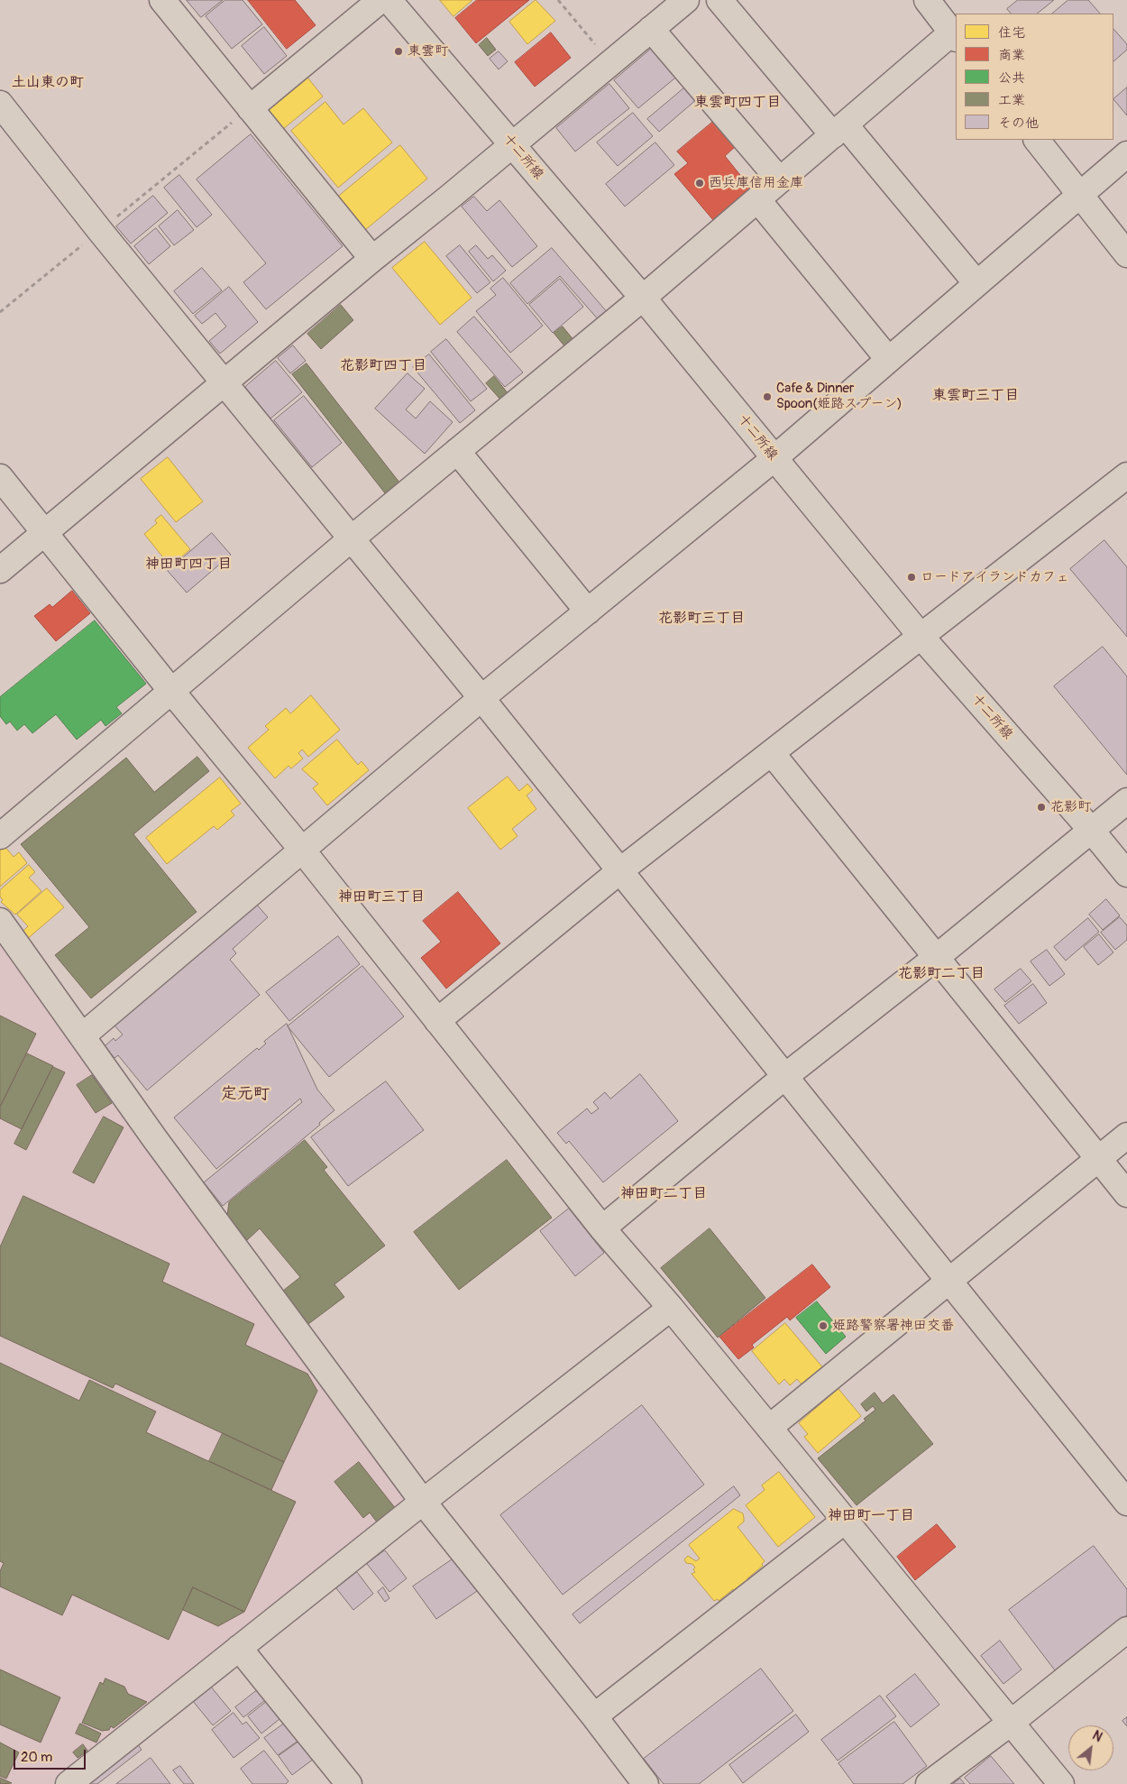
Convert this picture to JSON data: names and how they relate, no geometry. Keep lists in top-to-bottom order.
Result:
{
  "streets": {
    "street": ["十二所線"]
  },
  "districts": [
    "土山東の町",
    "東雲町四丁目",
    "花影町四丁目",
    "東雲町三丁目",
    "神田町四丁目",
    "花影町三丁目",
    "神田町三丁目",
    "花影町二丁目",
    "定元町",
    "神田町二丁目",
    "神田町一丁目"
  ],
  "places": [
    "東雲町",
    "西兵庫信用金庫",
    "Cafe & Dinner Spoon(姫路スプーン)",
    "ロードアイランドカフェ",
    "花影町",
    "姫路警察署神田交番"
  ],
  "legend": [
    "住宅",
    "商業",
    "公共",
    "工業",
    "その他"
  ],
  "scale_bar": "20 m",
  "north": "top right"
}
